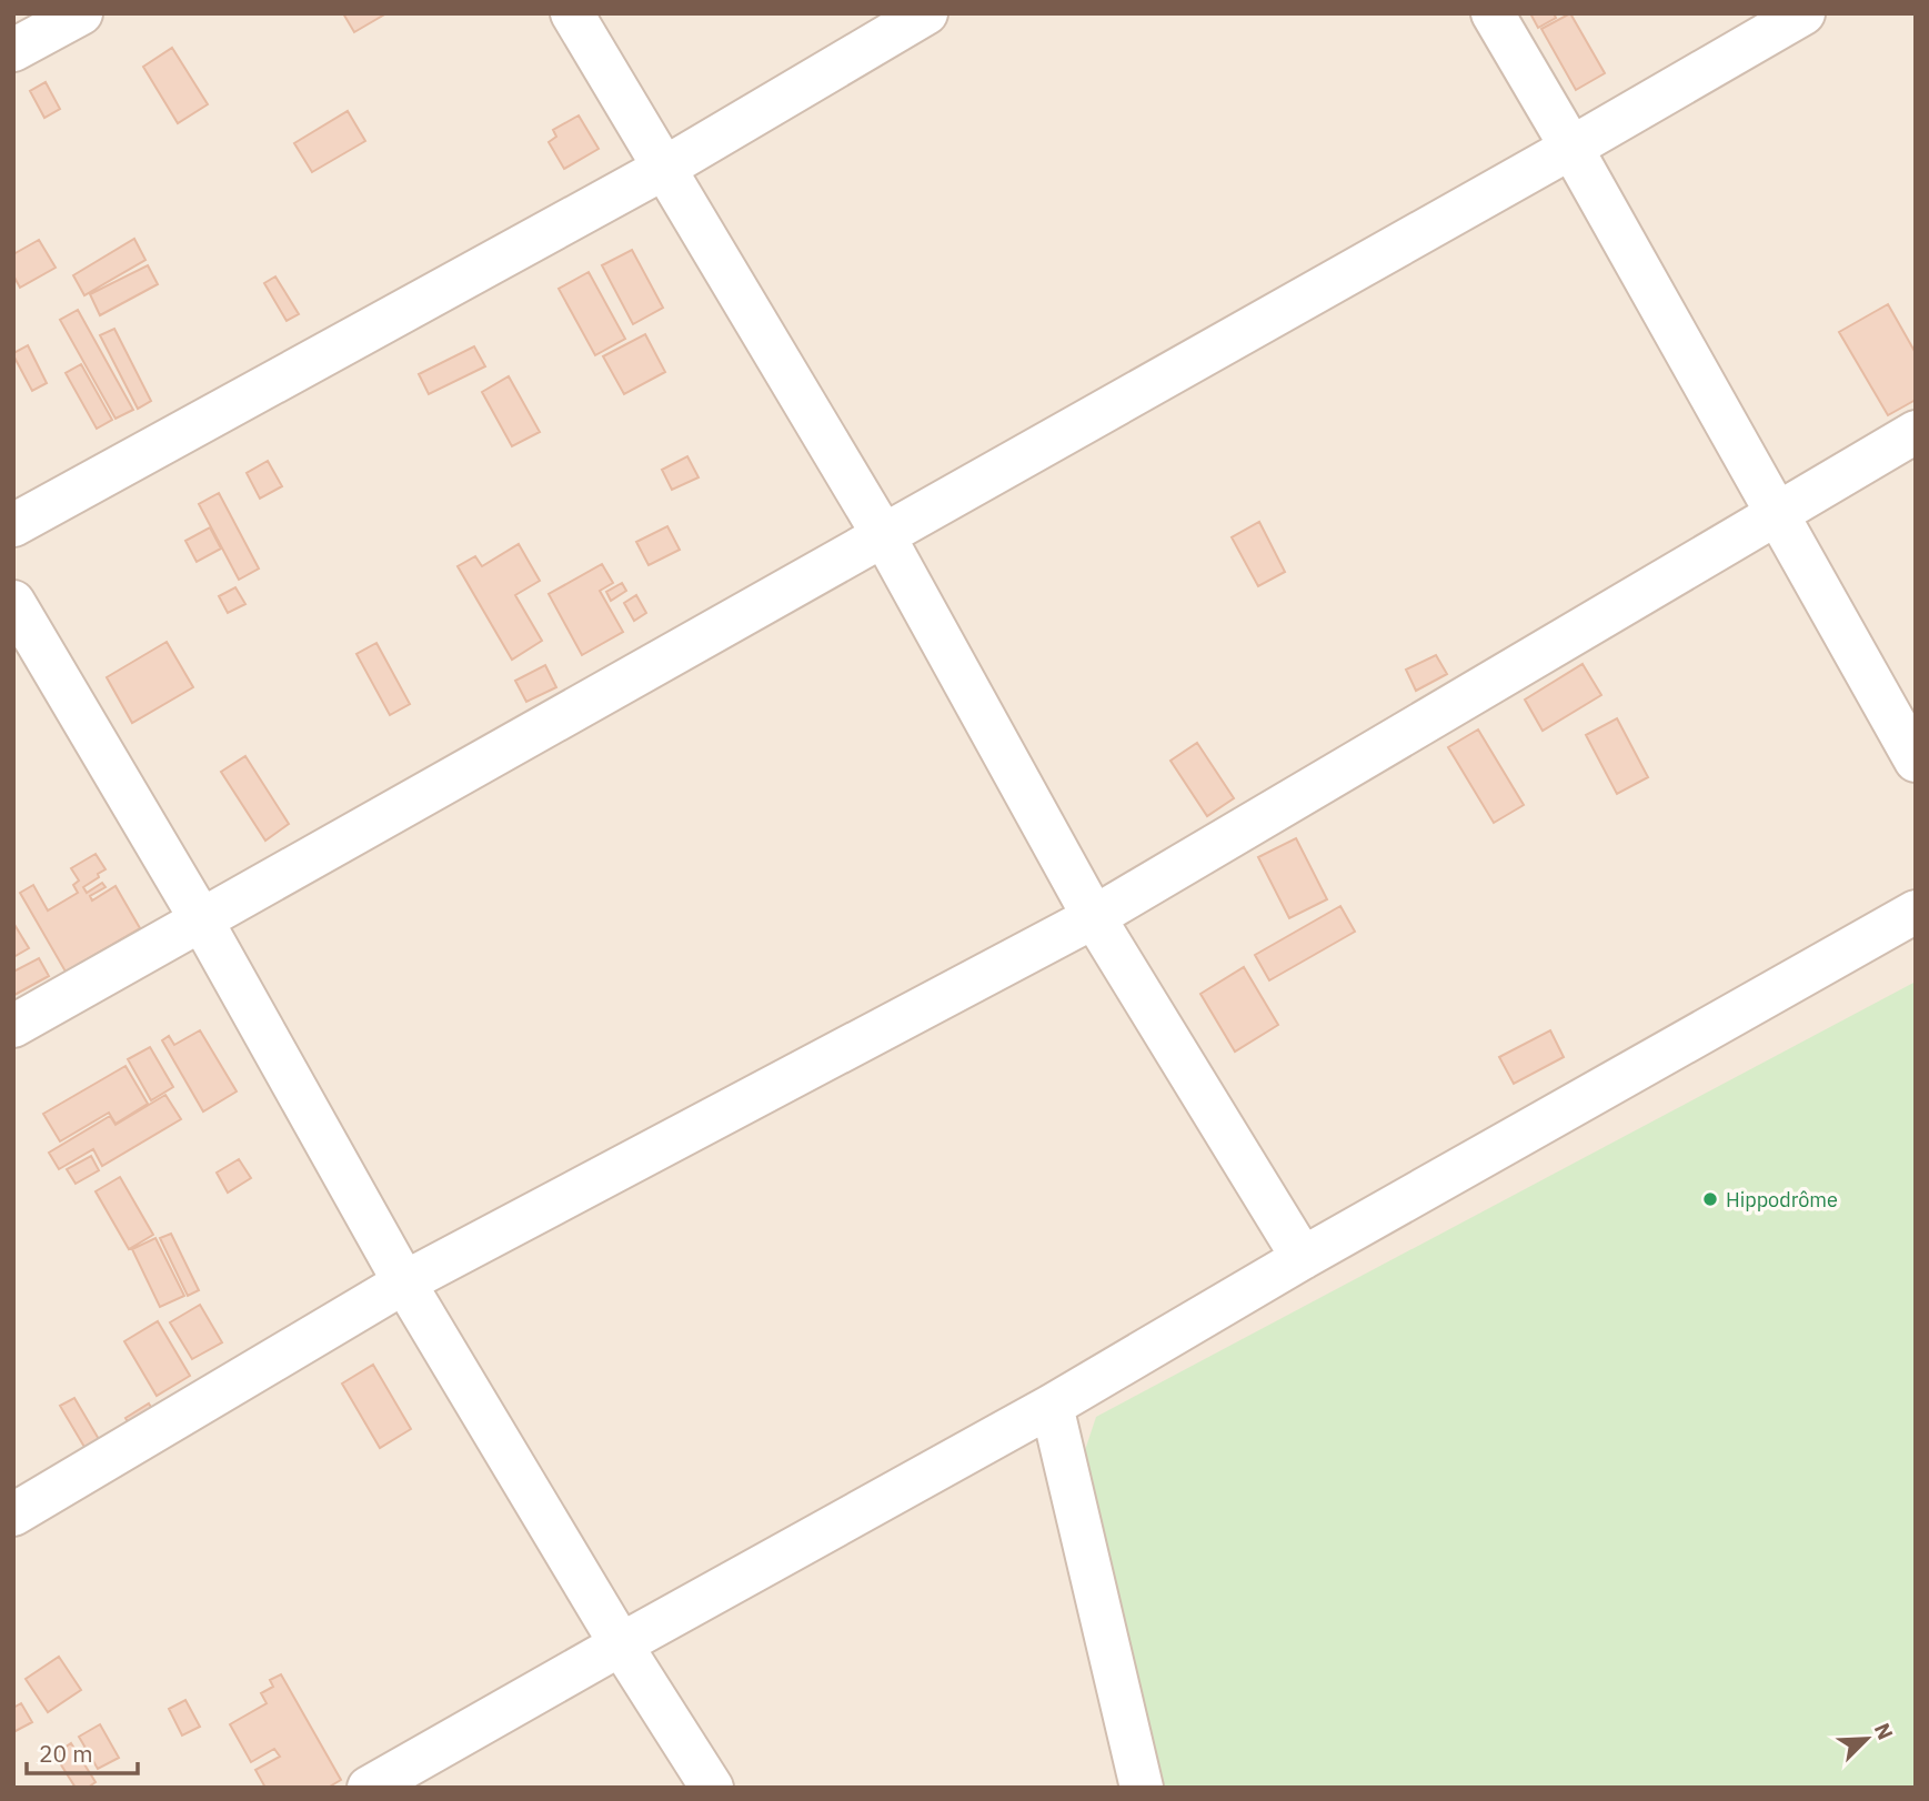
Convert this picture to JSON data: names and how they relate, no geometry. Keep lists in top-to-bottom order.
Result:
{
  "places": ["Hippodrôme"],
  "scale_bar": "20 m",
  "north": "top right"
}
